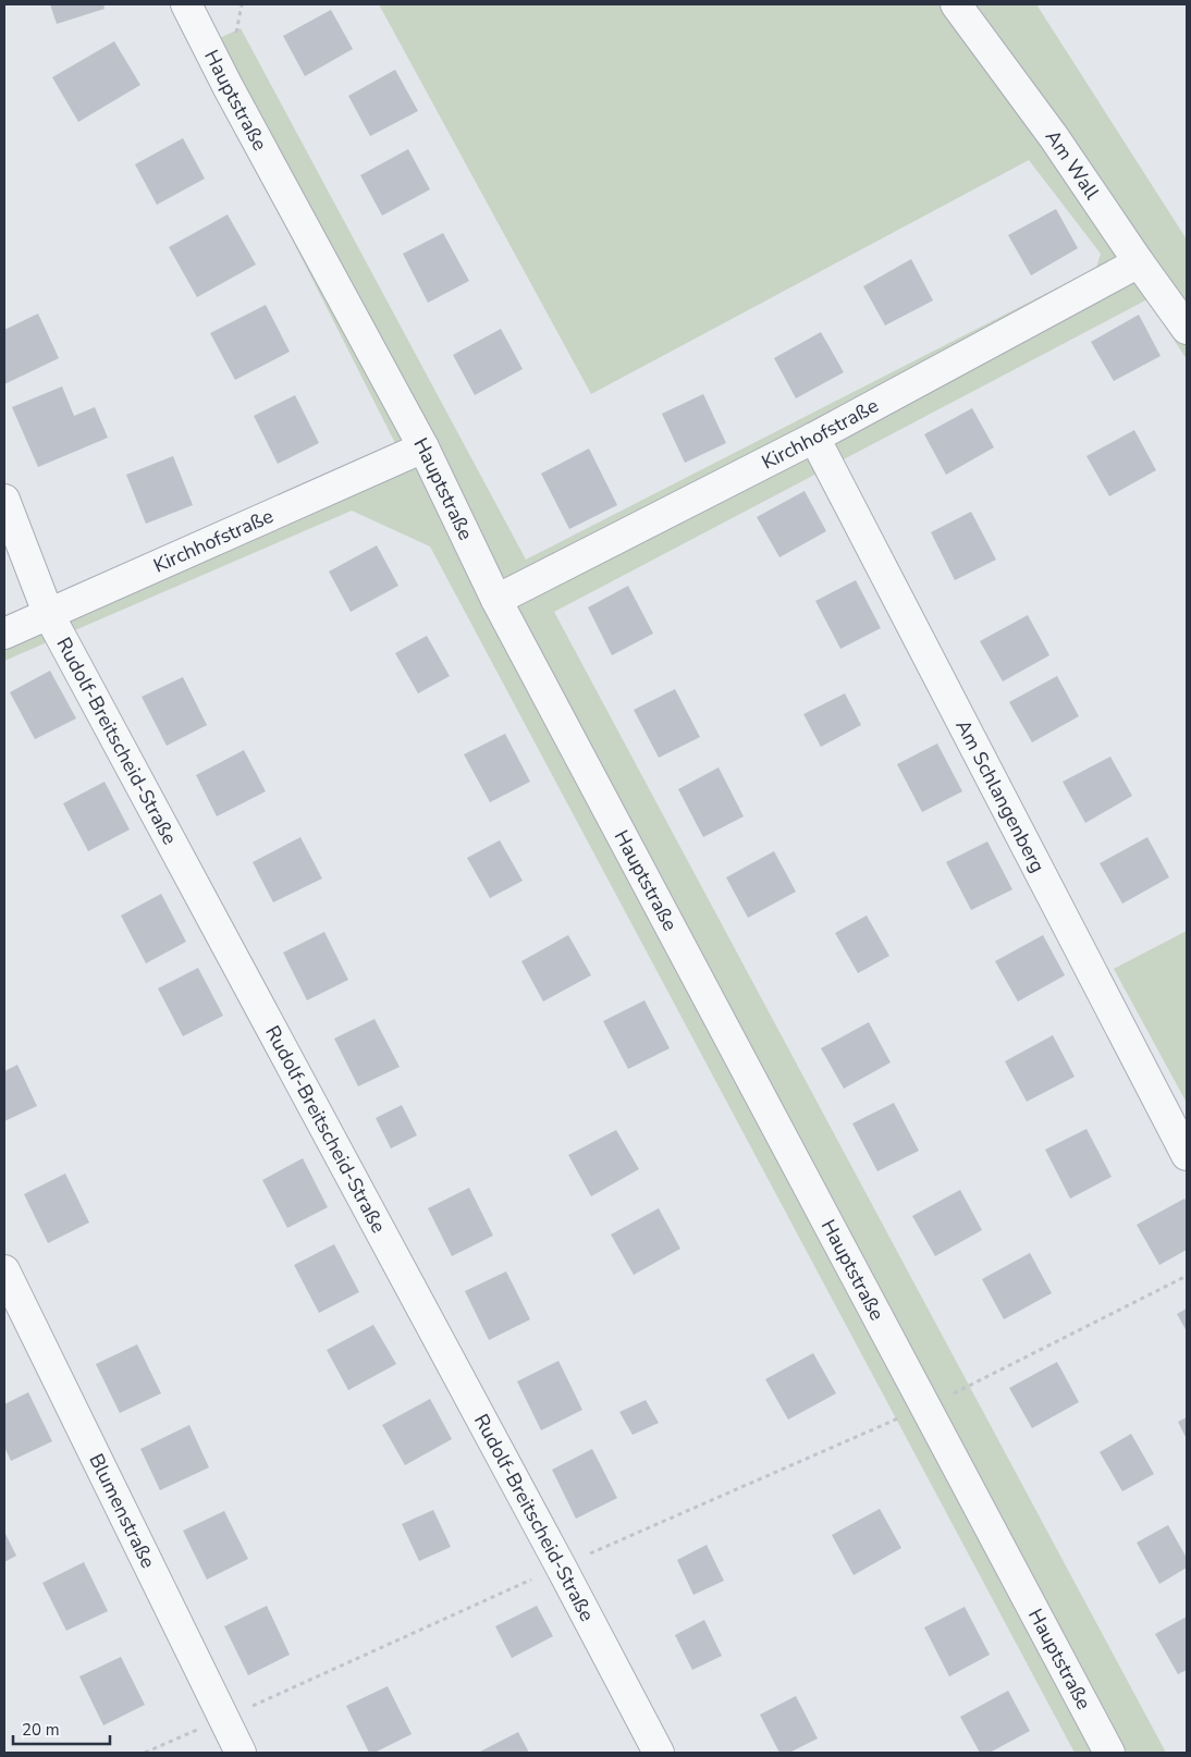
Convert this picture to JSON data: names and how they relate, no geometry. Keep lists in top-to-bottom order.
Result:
{
  "streets": {
    "street": [
      "Hauptstraße",
      "Am Wall",
      "Kirchhofstraße",
      "Rudolf-Breitscheid-Straße",
      "Am Schlangenberg",
      "Blumenstraße"
    ]
  },
  "crossings": [
    ["Hauptstraße", "Kirchhofstraße"],
    ["Am Wall", "Kirchhofstraße"],
    ["Kirchhofstraße", "Rudolf-Breitscheid-Straße"],
    ["Kirchhofstraße", "Am Schlangenberg"]
  ],
  "scale_bar": "20 m"
}
